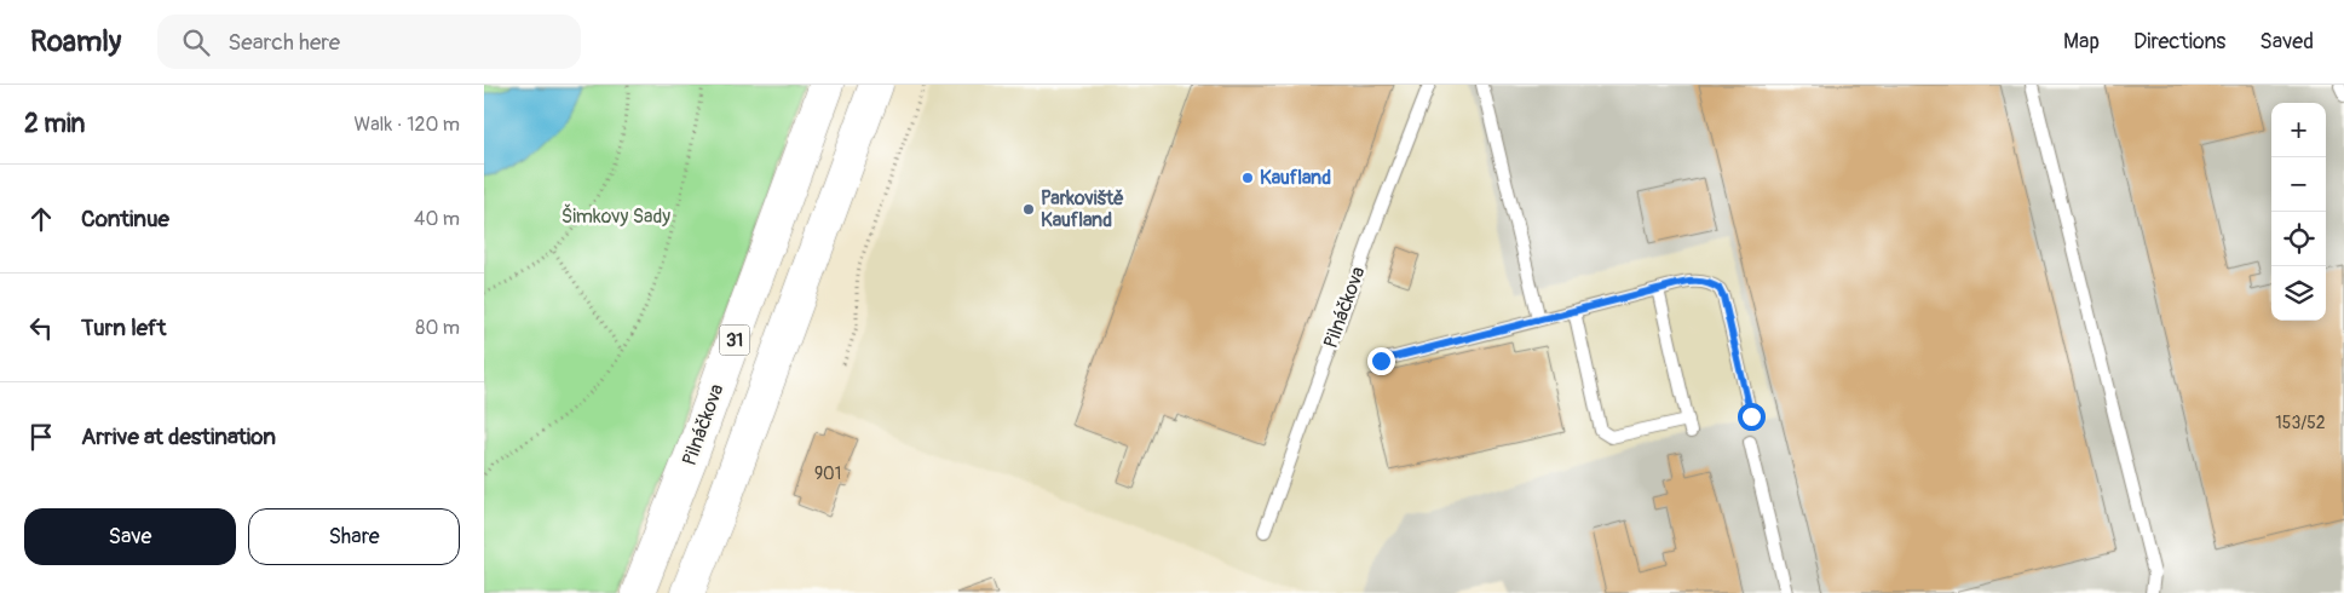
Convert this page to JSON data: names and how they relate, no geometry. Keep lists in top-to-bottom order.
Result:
{
  "streets": {
    "main road": ["Pilnáčkova", "31"]
  },
  "parks": ["Šimkovy Sady"],
  "places": ["Kaufland", "Parkoviště Kaufland"],
  "house_numbers": ["153/52", "901"],
  "page": {
    "header": "Roamly",
    "search": "Search here",
    "nav": ["Map", "Directions", "Saved"],
    "heading": ["2 min", "Walk · 120 m"],
    "map_buttons": ["+", "−"],
    "list": [
      ["Continue", "40 m"],
      ["Turn left", "80 m"],
      "Arrive at destination"
    ],
    "buttons": ["Save", "Share"]
  }
}
